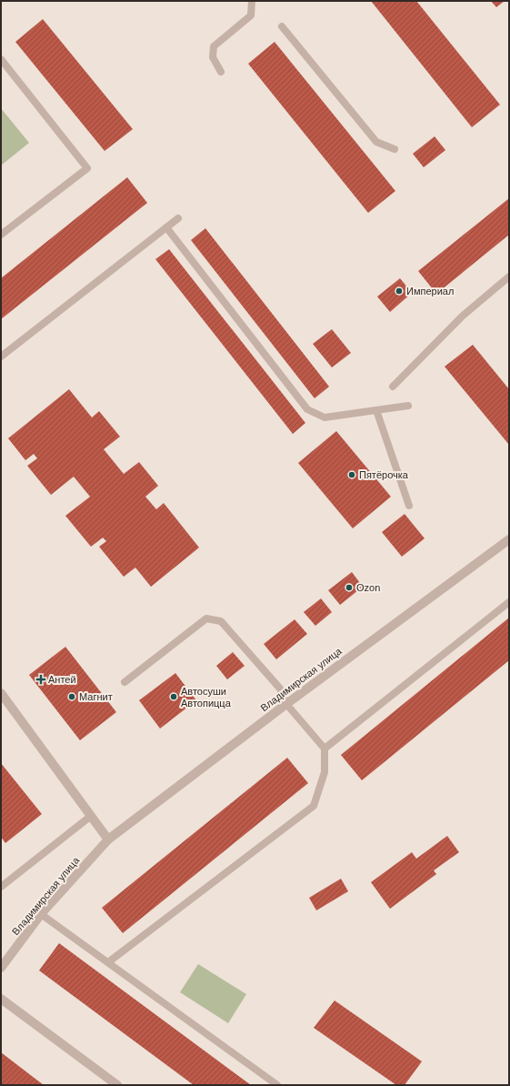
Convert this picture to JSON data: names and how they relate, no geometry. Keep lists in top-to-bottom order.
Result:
{
  "streets": {
    "street": ["Владимирская улица"]
  },
  "places": {
    "other": [
      "Империал",
      "Пятёрочка",
      "Ozon",
      "Магнит",
      "Автосуши Автопицца"
    ],
    "health": ["Антей"]
  }
}
